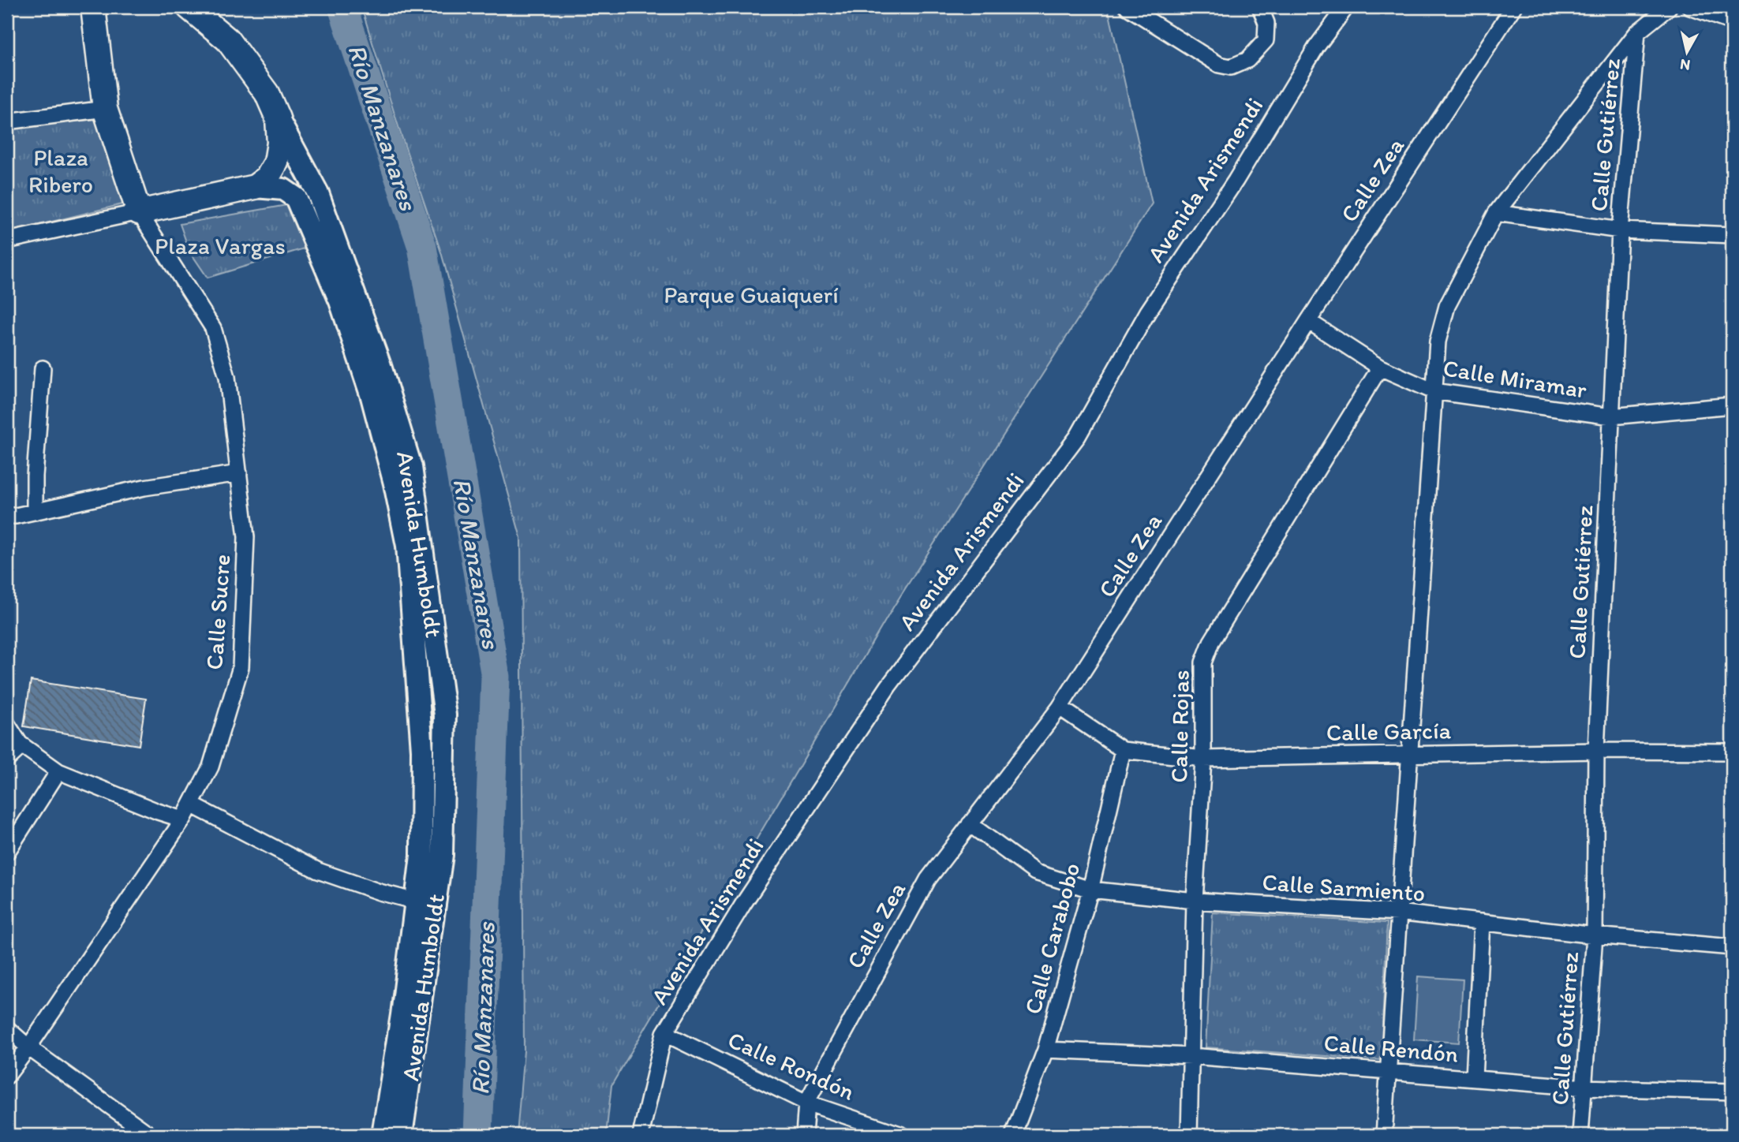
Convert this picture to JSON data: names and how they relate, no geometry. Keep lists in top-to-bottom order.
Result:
{
  "streets": {
    "main road": ["Avenida Humboldt"],
    "street": [
      "Calle Gutiérrez",
      "Avenida Arismendi",
      "Calle Zea",
      "Calle Miramar",
      "Calle Sucre",
      "Calle Rojas",
      "Calle García",
      "Calle Sarmiento",
      "Calle Carabobo",
      "Calle Rendón",
      "Calle Rondón"
    ]
  },
  "crossings": [
    ["Calle Gutiérrez", "Calle Miramar"],
    ["Calle Gutiérrez", "Calle García"],
    ["Calle Gutiérrez", "Calle Sarmiento"],
    ["Calle Gutiérrez", "Calle Rendón"],
    ["Avenida Arismendi", "Calle Rondón"],
    ["Calle Zea", "Calle Miramar"],
    ["Calle Zea", "Calle García"],
    ["Calle Zea", "Calle Sarmiento"],
    ["Calle Zea", "Calle Rondón"],
    ["Calle Miramar", "Calle Rojas"],
    ["Calle Rojas", "Calle García"],
    ["Calle Rojas", "Calle Sarmiento"],
    ["Calle Rojas", "Calle Rendón"],
    ["Calle García", "Calle Carabobo"],
    ["Calle Sarmiento", "Calle Carabobo"],
    ["Calle Carabobo", "Calle Rendón"]
  ],
  "water": ["Río Manzanares"],
  "parks": ["Plaza Ribero", "Plaza Vargas", "Parque Guaiquerí"],
  "north": "bottom"
}
